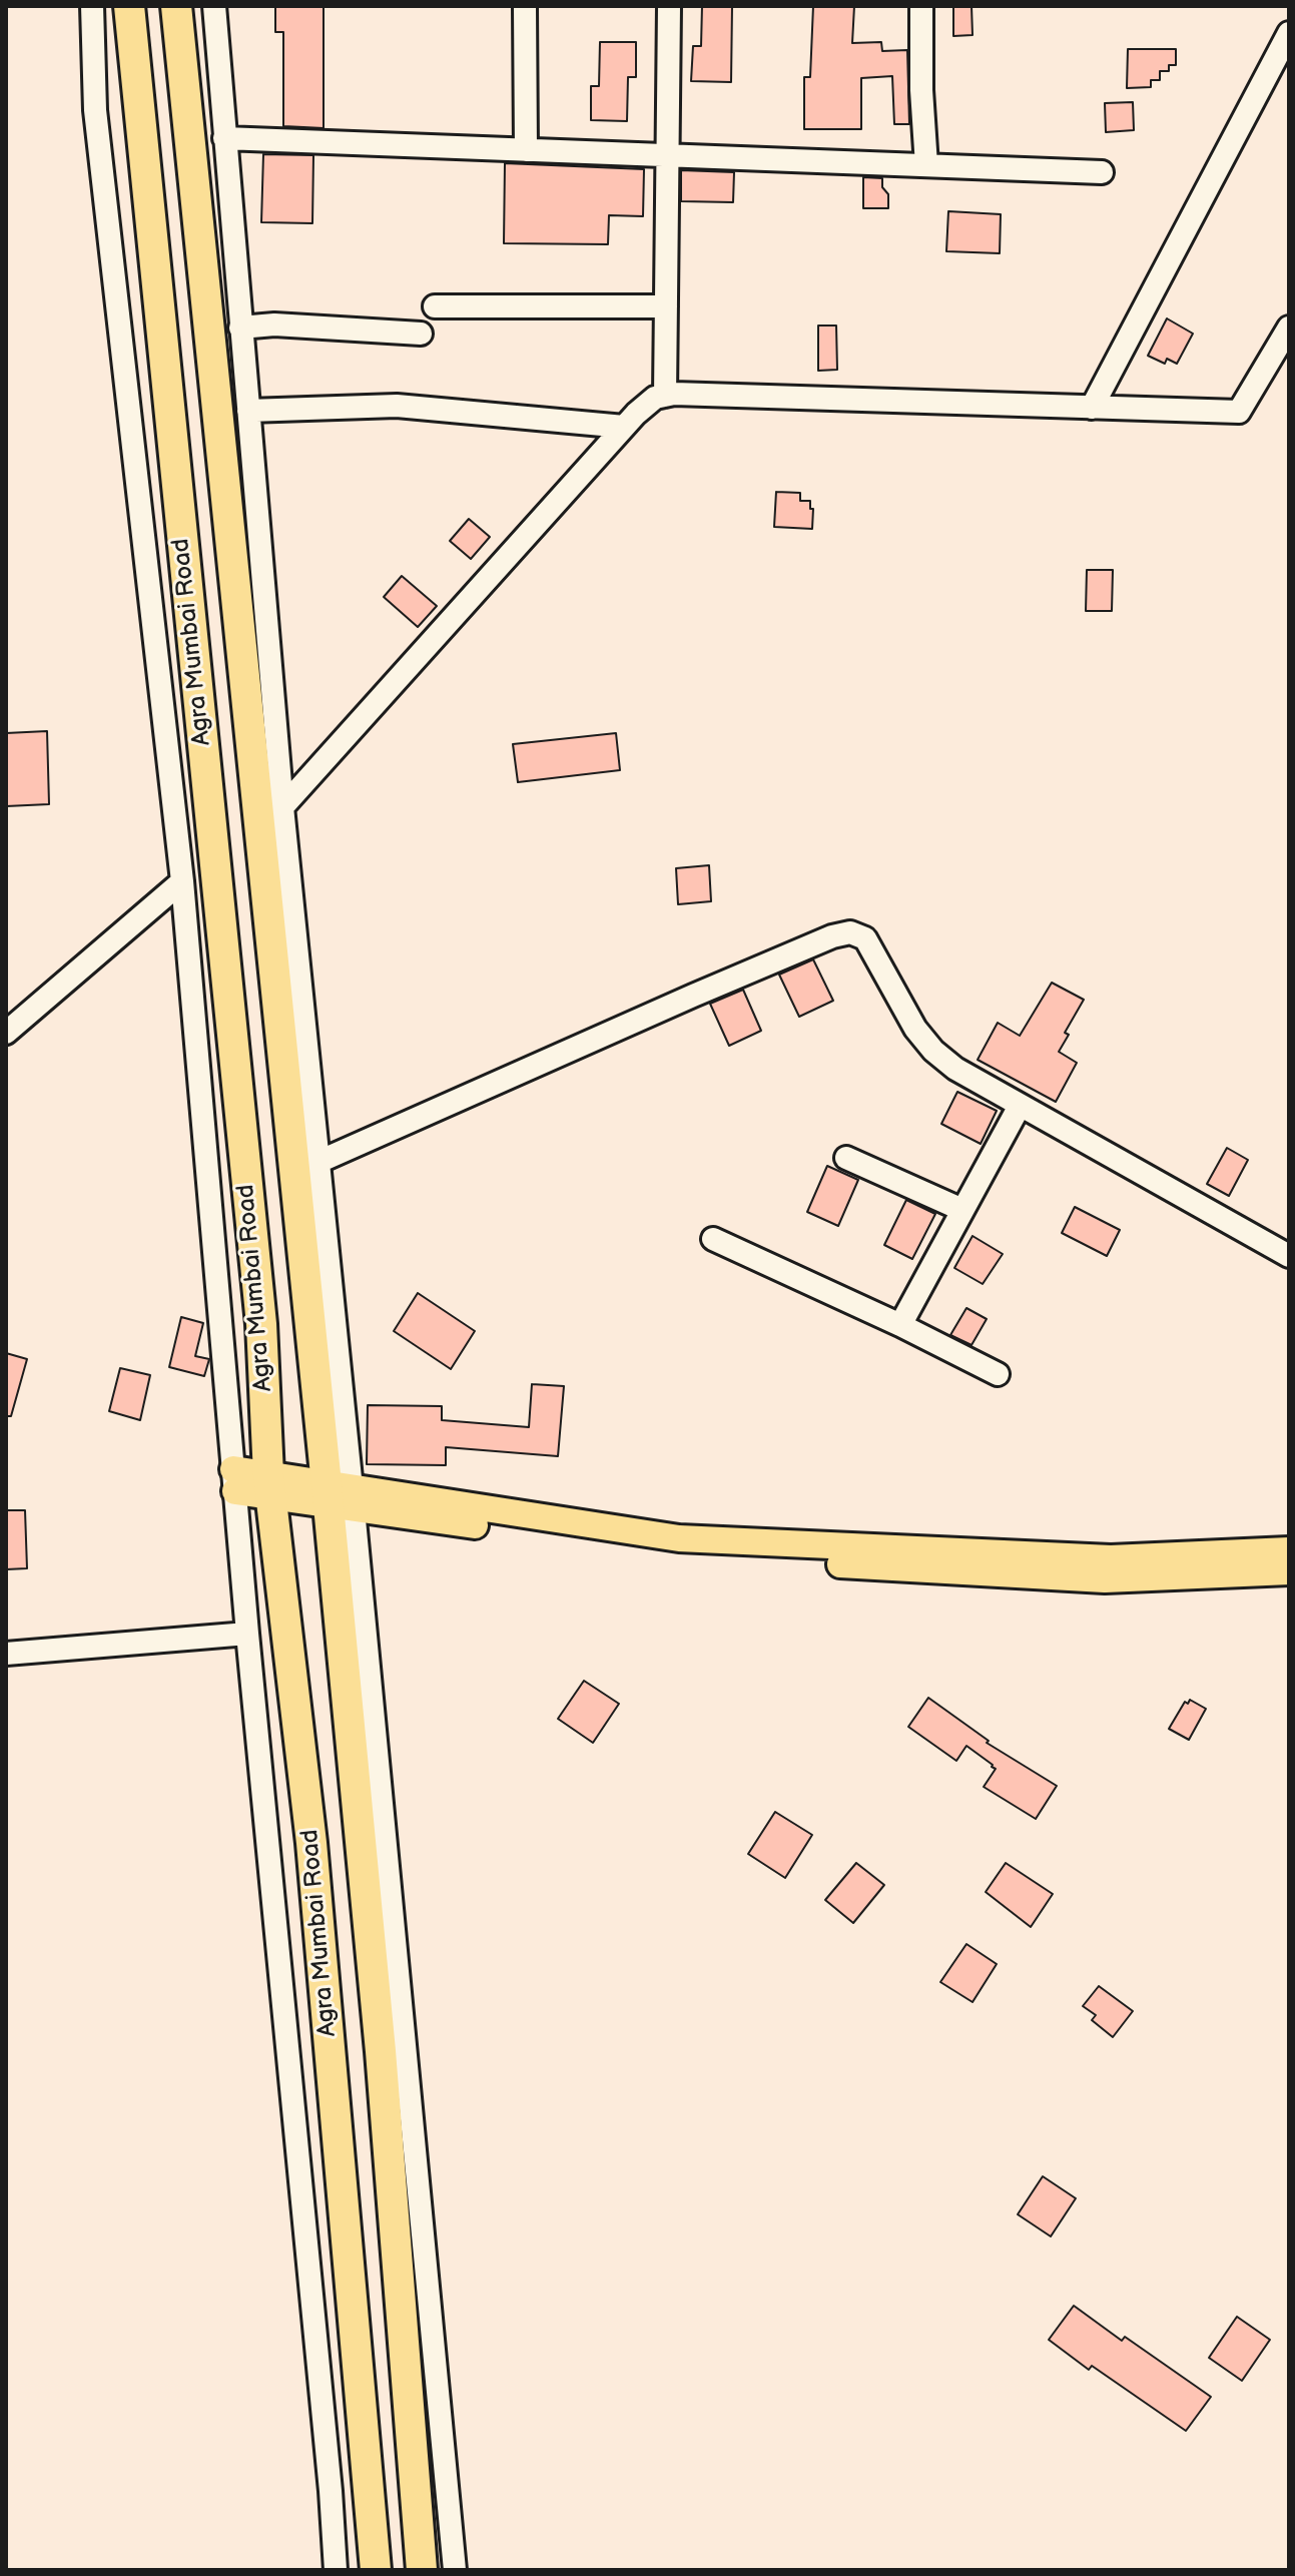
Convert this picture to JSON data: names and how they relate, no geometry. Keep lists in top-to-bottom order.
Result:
{
  "streets": {
    "highway": ["Agra Mumbai Road"]
  }
}
